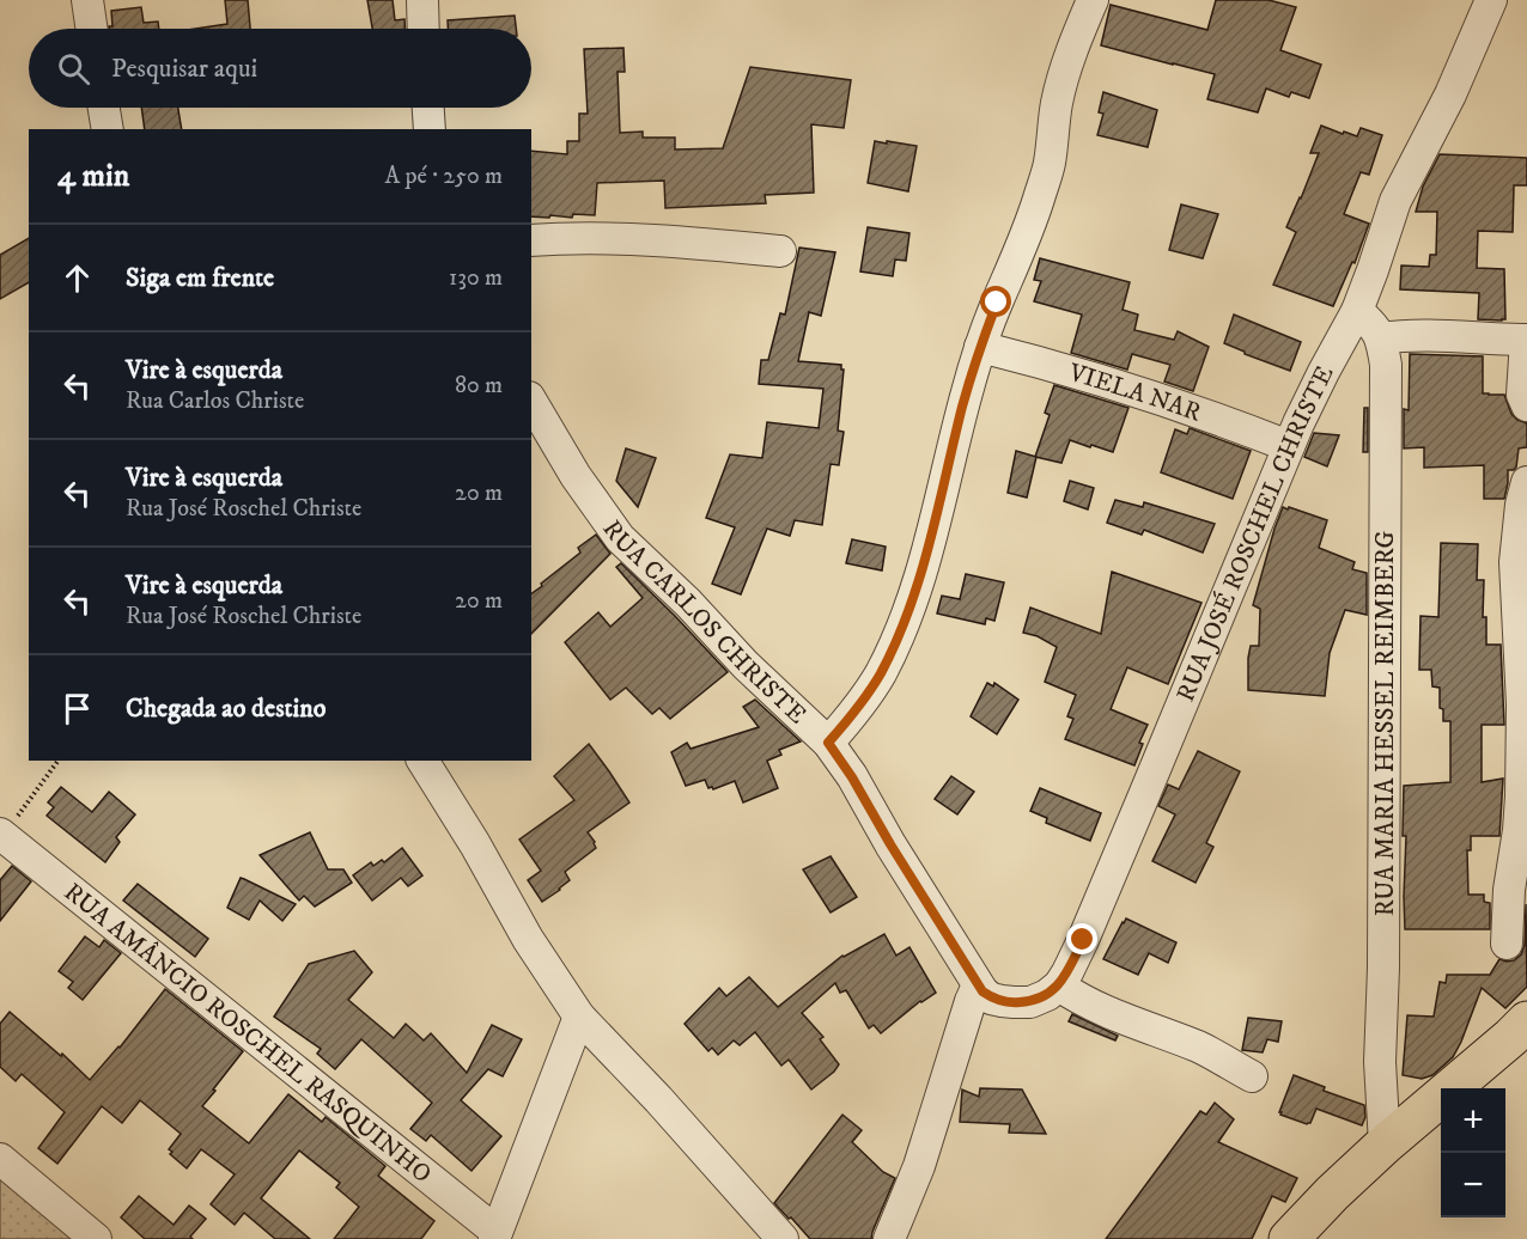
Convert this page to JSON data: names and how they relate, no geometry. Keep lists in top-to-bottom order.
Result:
{
  "streets": {
    "street": [
      "VIELA NAR",
      "RUA JOSÉ ROSCHEL CHRISTE",
      "RUA CARLOS CHRISTE",
      "RUA MARIA HESSEL REIMBERG",
      "RUA AMÂNCIO ROSCHEL RASQUINHO"
    ]
  },
  "crossings": [
    ["VIELA NAR", "RUA JOSÉ ROSCHEL CHRISTE"]
  ],
  "page": {
    "search": "Pesquisar aqui",
    "heading": ["4 min", "A pé · 250 m"],
    "list": [
      ["Siga em frente", "130 m"],
      ["Vire à esquerda", "Rua Carlos Christe", "80 m"],
      ["Vire à esquerda", "Rua José Roschel Christe", "20 m"],
      ["Vire à esquerda", "Rua José Roschel Christe", "20 m"],
      "Chegada ao destino"
    ],
    "map_buttons": ["+", "−"]
  }
}
